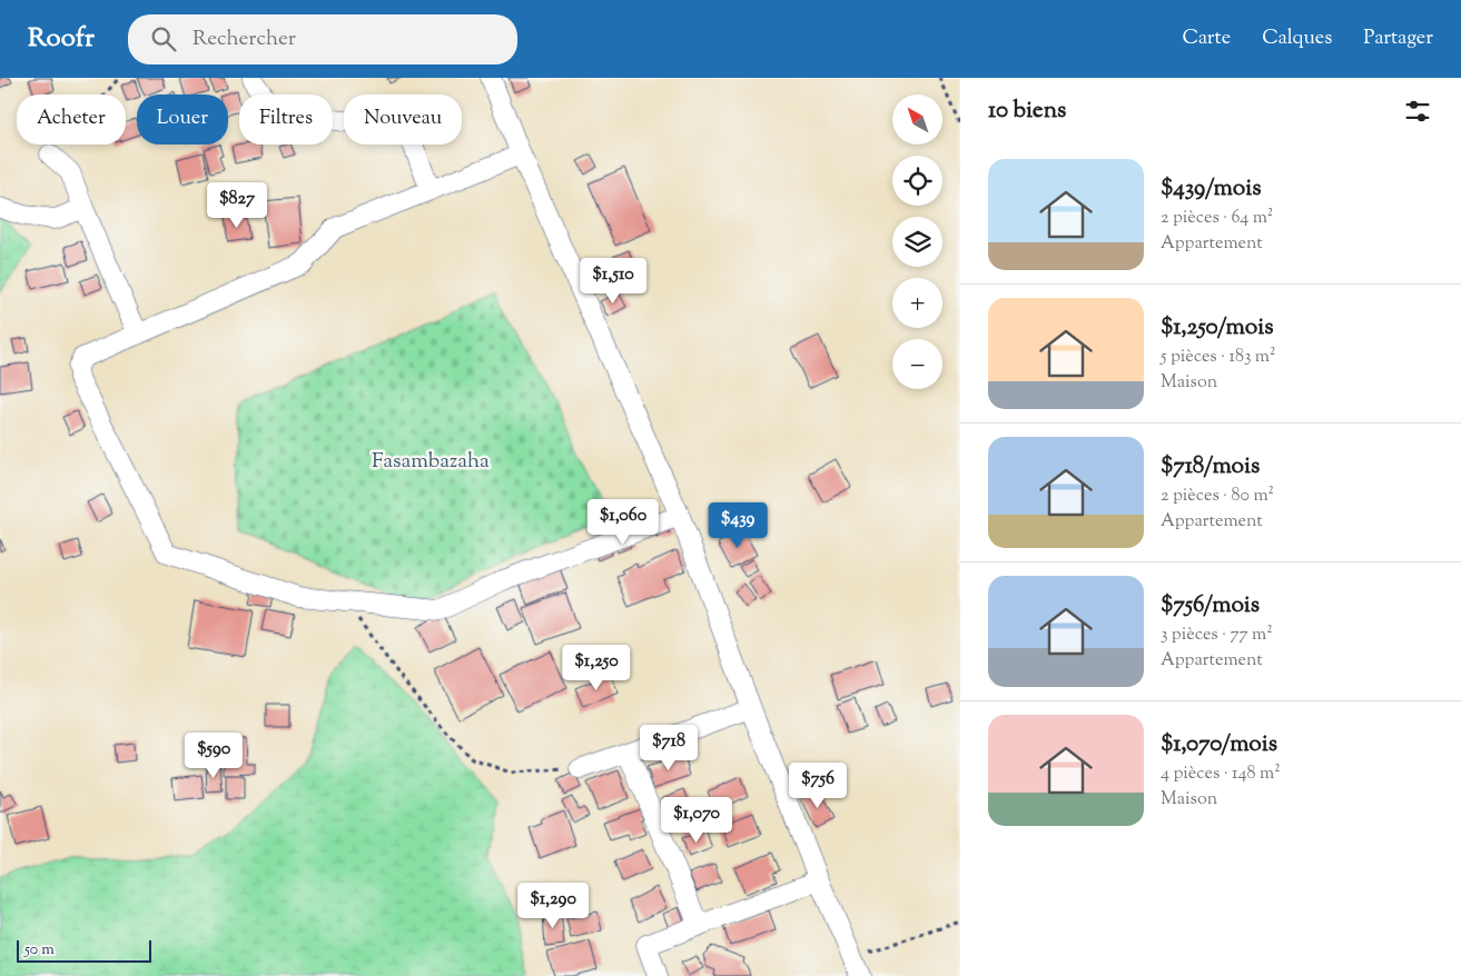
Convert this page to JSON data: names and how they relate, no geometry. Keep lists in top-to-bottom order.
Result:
{
  "parks": ["Fasambazaha"],
  "scale_bar": "50 m",
  "north": "top left",
  "page": {
    "header": "Roofr",
    "search": "Rechercher",
    "nav": ["Carte", "Calques", "Partager"],
    "heading": "10 biens",
    "map_buttons": ["+", "−"],
    "chip": [
      "Acheter",
      "Louer",
      "Filtres",
      "Nouveau"
    ],
    "list": [
      {
        "name": "$439/mois",
        "note": "2 pièces · 64 m² · Appartement"
      },
      {
        "name": "$1,250/mois",
        "note": "5 pièces · 183 m² · Maison"
      },
      {
        "name": "$718/mois",
        "note": "2 pièces · 80 m² · Appartement"
      },
      {
        "name": "$756/mois",
        "note": "3 pièces · 77 m² · Appartement"
      },
      {
        "name": "$1,070/mois",
        "note": "4 pièces · 148 m² · Maison"
      }
    ],
    "price": [
      "$827",
      "$1,510",
      "$1,060",
      "$439",
      "$1,250",
      "$718",
      "$590",
      "$756",
      "$1,070",
      "$1,290"
    ],
    "scale": "50 m"
  }
}
